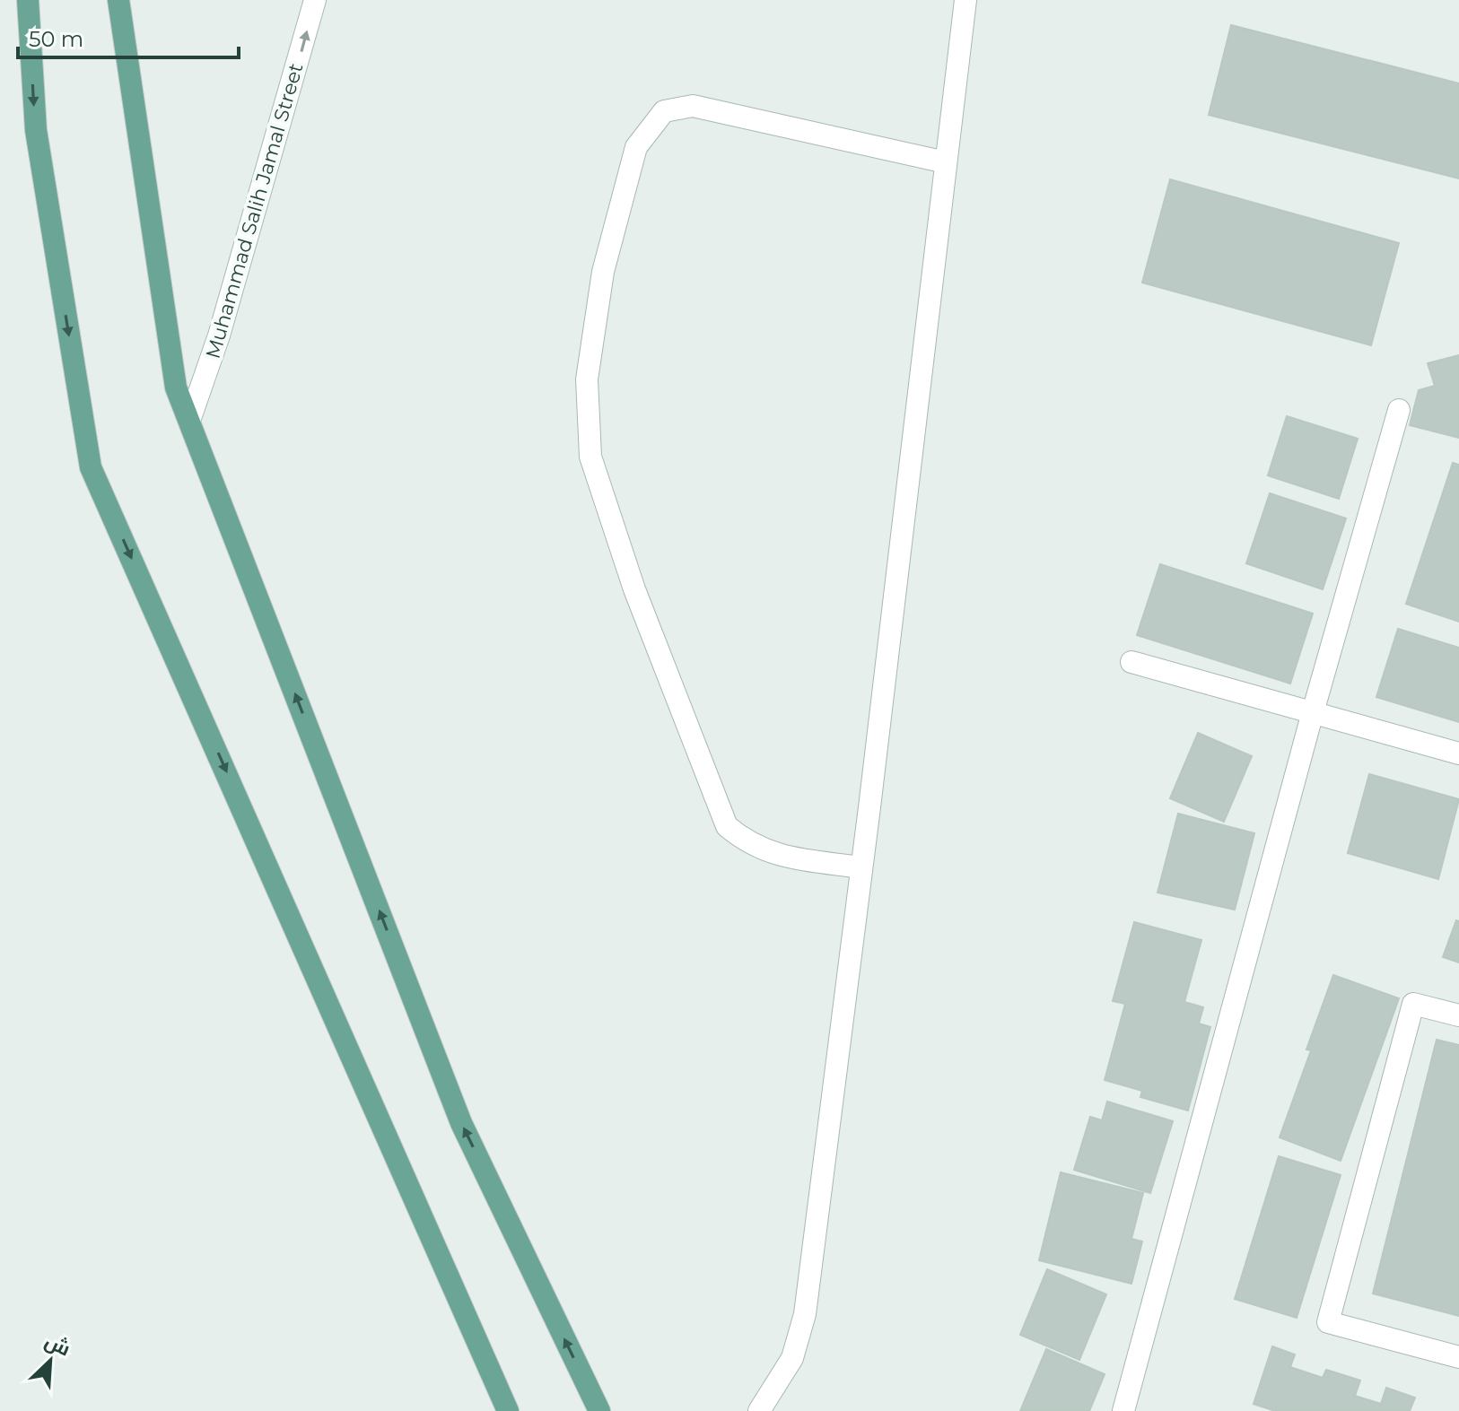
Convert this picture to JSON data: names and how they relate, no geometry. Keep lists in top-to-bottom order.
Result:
{
  "streets": {
    "street": ["Muhammad Salih Jamal Street"]
  },
  "one_way": ["Muhammad Salih Jamal Street"],
  "scale_bar": "50 m",
  "north": "top right"
}
